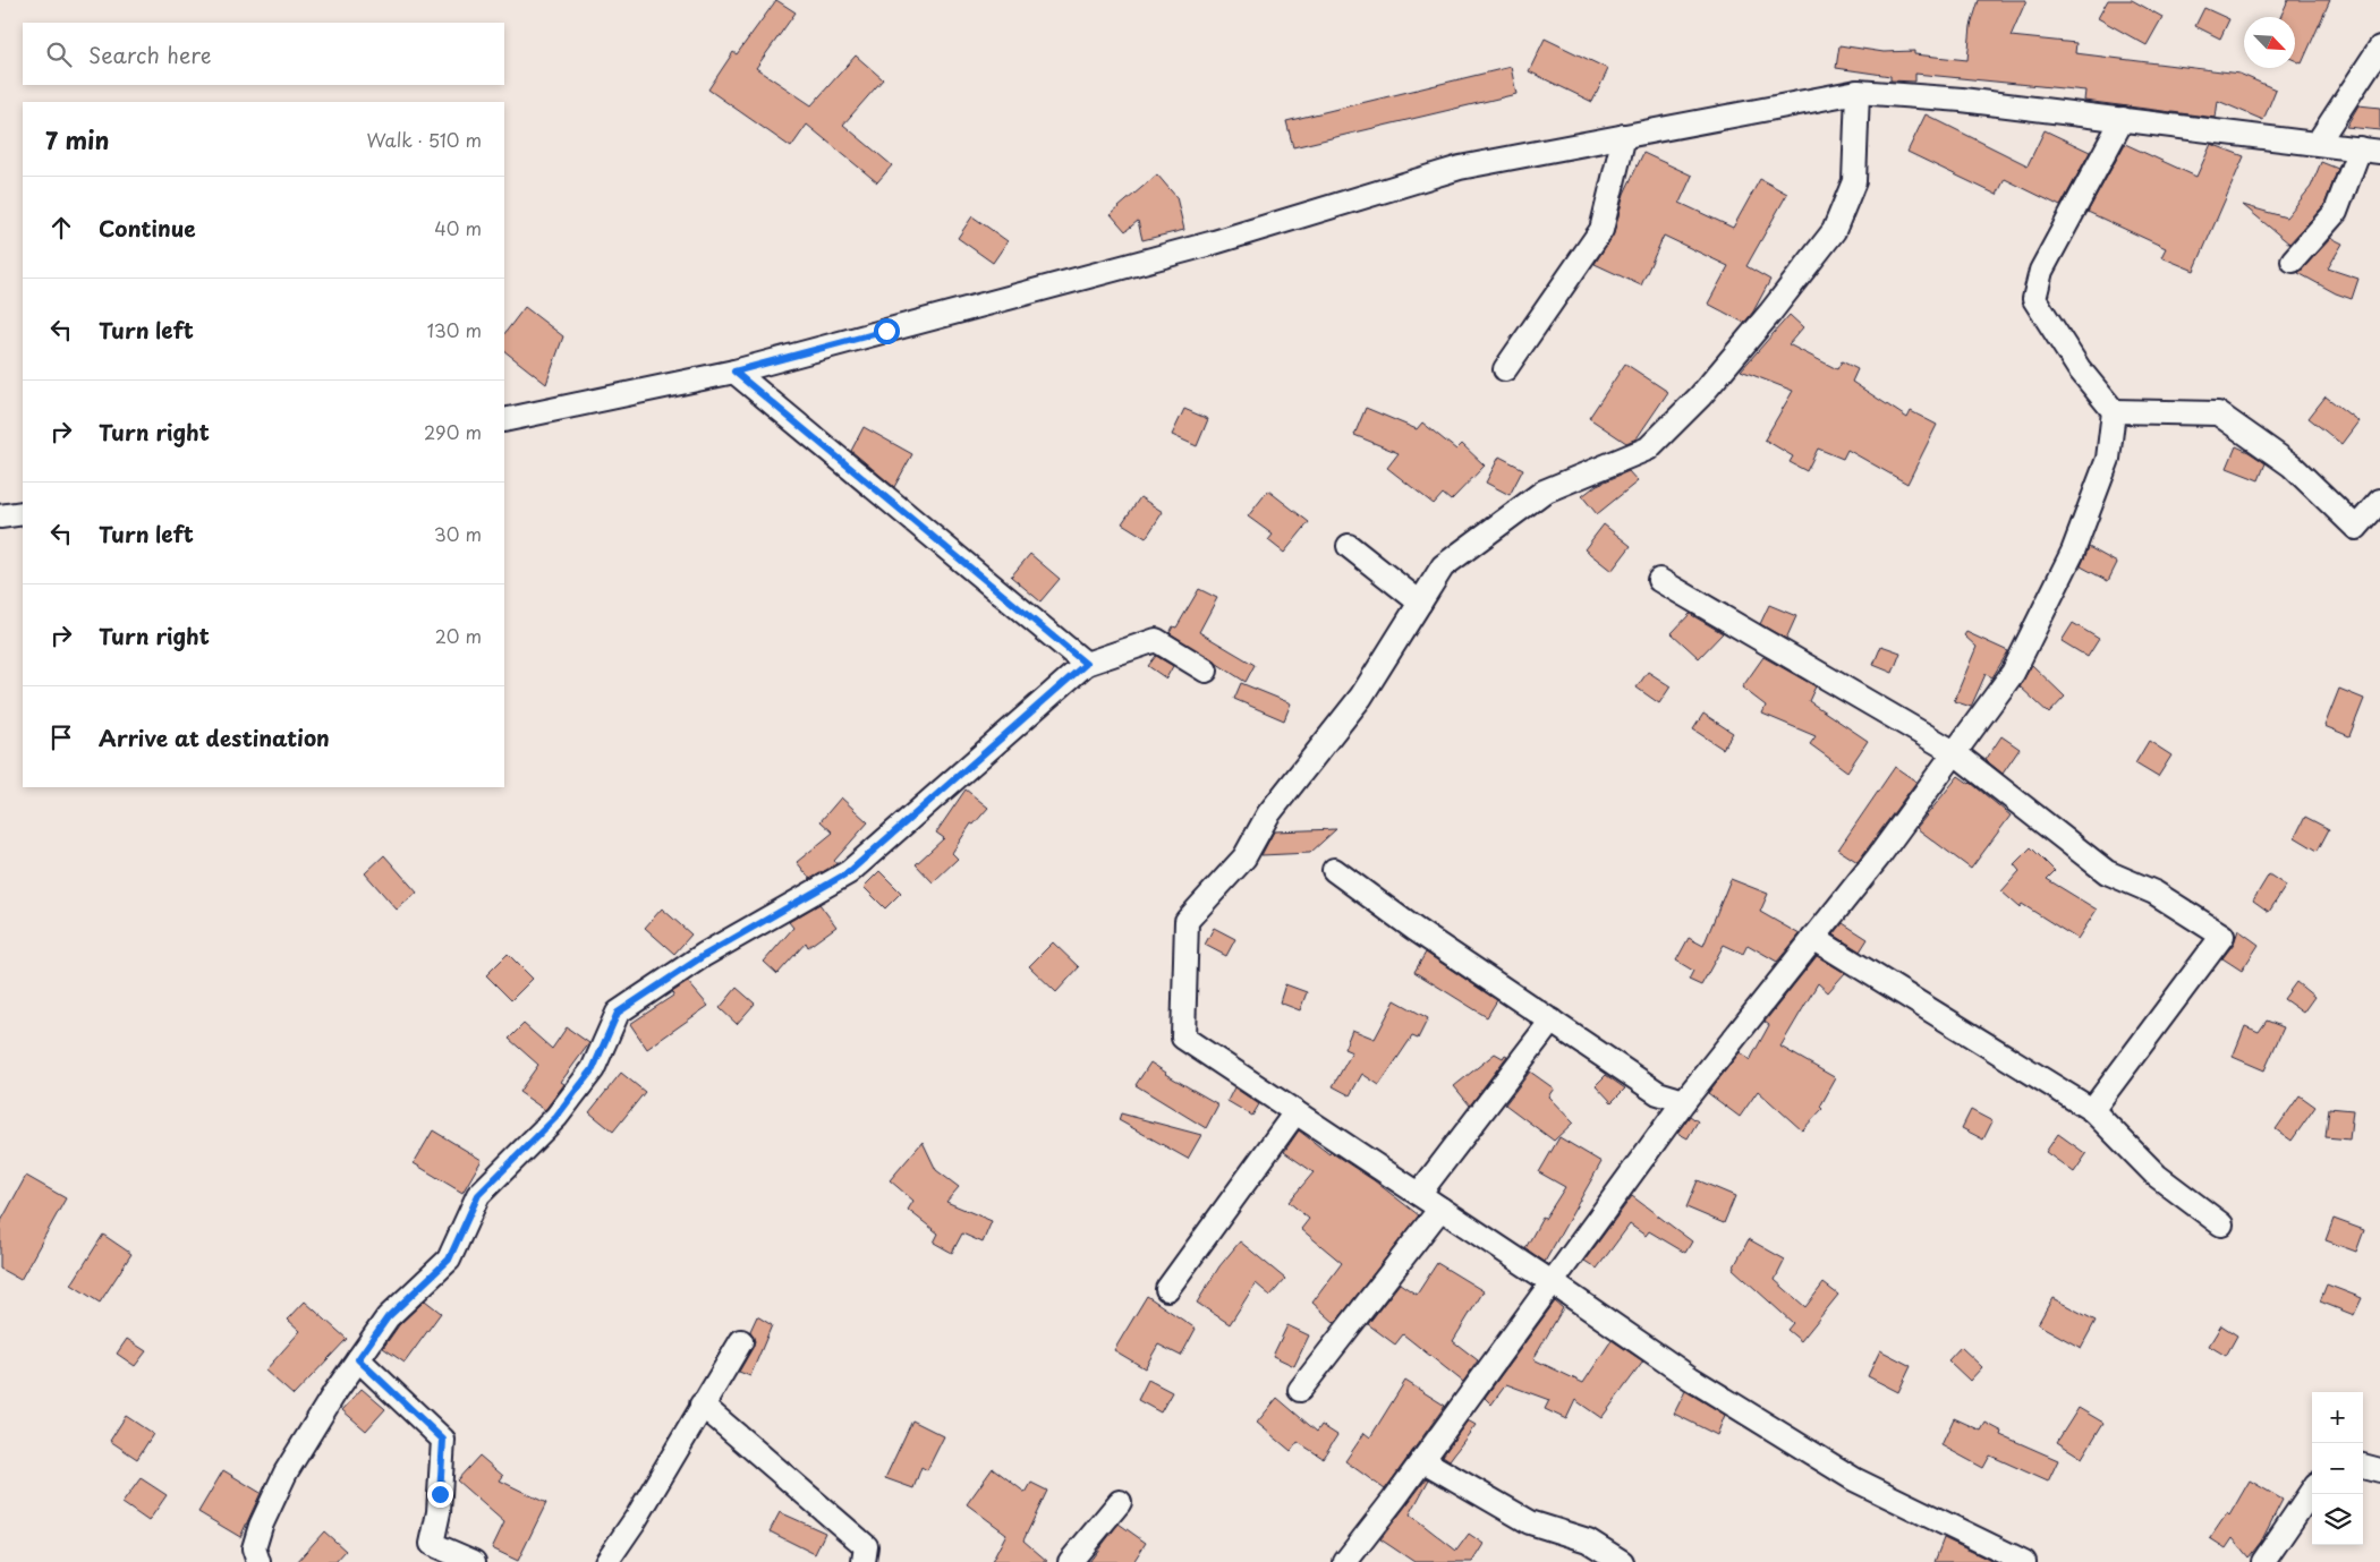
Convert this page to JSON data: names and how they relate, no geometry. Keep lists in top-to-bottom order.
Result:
{
  "north": "bottom right",
  "page": {
    "search": "Search here",
    "heading": ["7 min", "Walk · 510 m"],
    "list": [
      ["Continue", "40 m"],
      ["Turn left", "130 m"],
      ["Turn right", "290 m"],
      ["Turn left", "30 m"],
      ["Turn right", "20 m"],
      "Arrive at destination"
    ],
    "map_buttons": ["+", "−"]
  }
}
